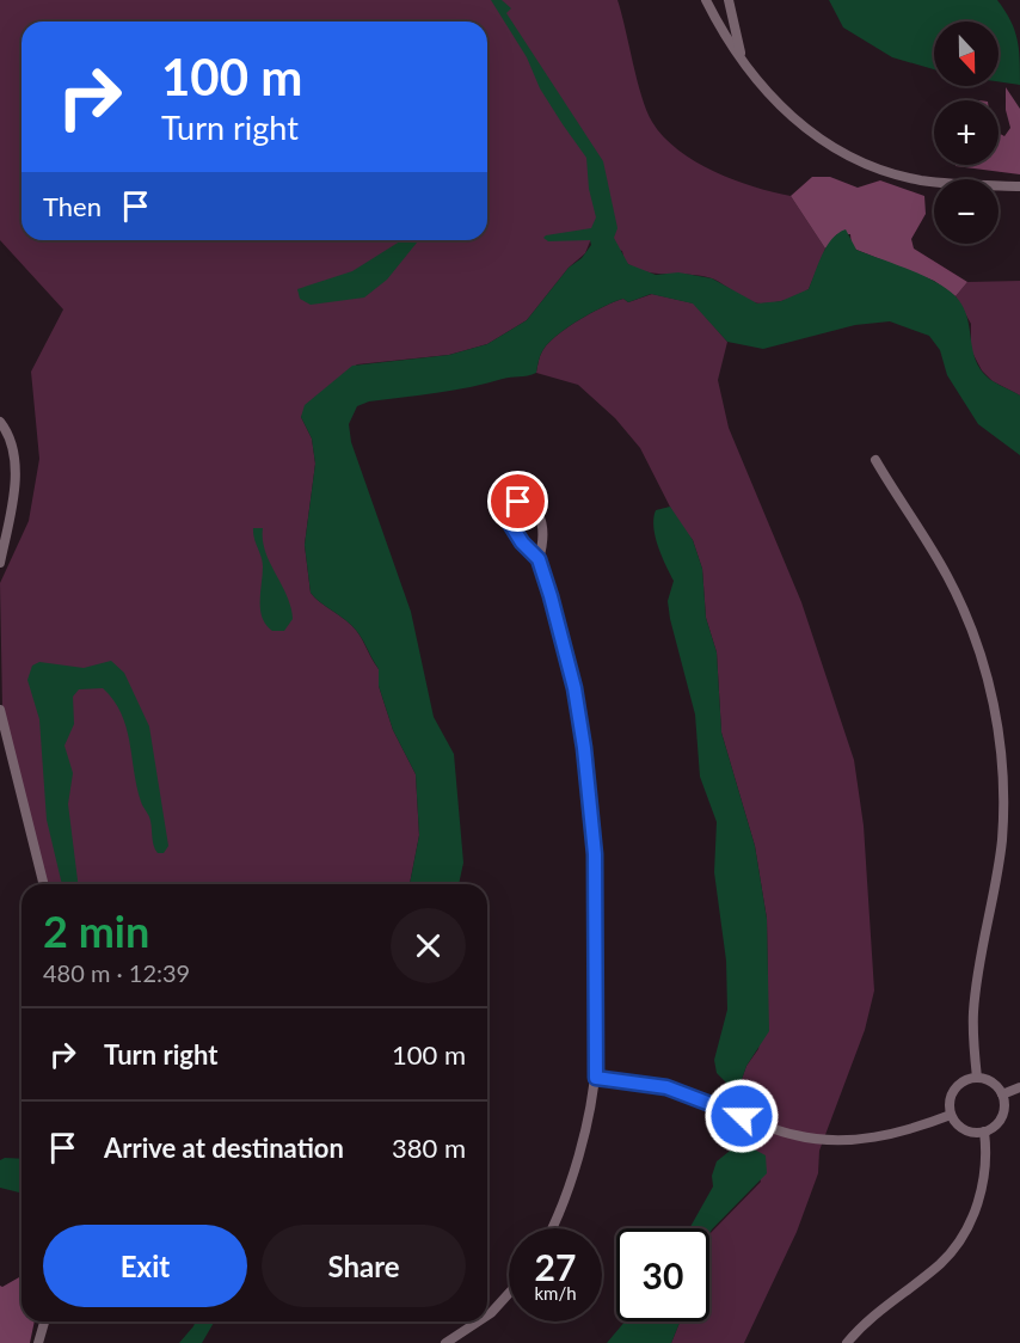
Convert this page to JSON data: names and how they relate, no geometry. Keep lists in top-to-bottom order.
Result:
{
  "north": "bottom",
  "page": {
    "map_buttons": ["+", "−"],
    "turn": ["100 m", "Turn right"],
    "then": "Then",
    "heading": ["2 min", "480 m · 12:39"],
    "list": [
      {
        "name": "Turn right",
        "value": "100 m"
      },
      {
        "name": "Arrive at destination",
        "value": "380 m"
      }
    ],
    "buttons": ["Exit", "Share"],
    "speed": "27 km/h",
    "limit": "30"
  }
}
